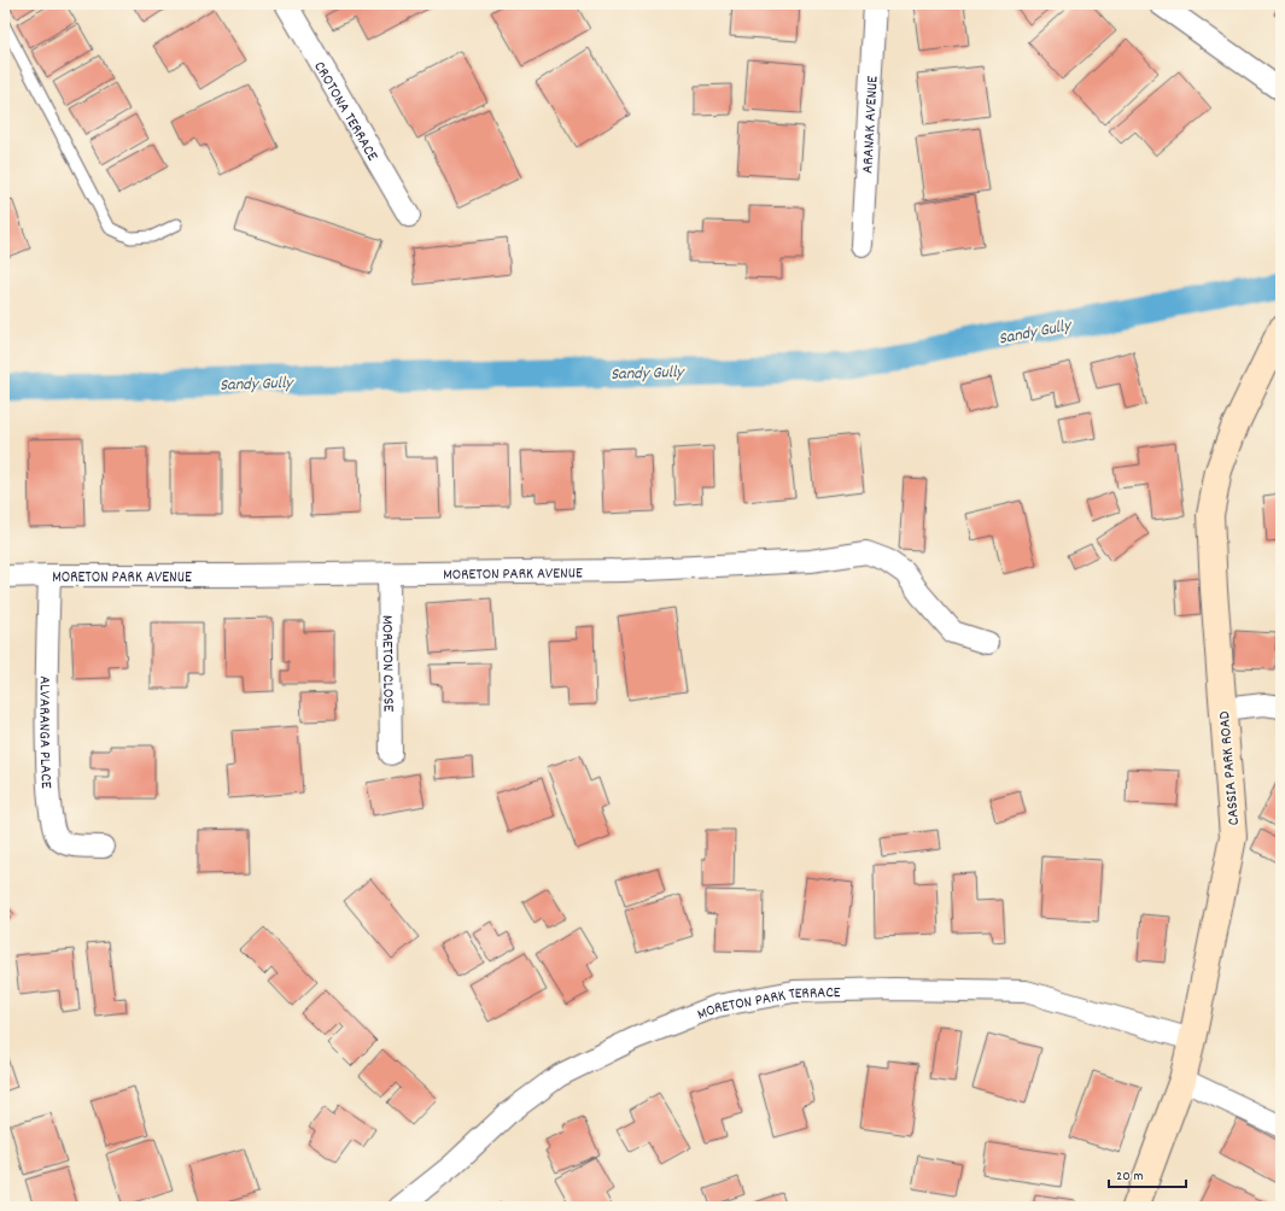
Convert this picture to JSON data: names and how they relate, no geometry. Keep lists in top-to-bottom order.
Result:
{
  "streets": {
    "main road": ["CASSIA PARK ROAD"],
    "street": [
      "CROTONA TERRACE",
      "ARANAK AVENUE",
      "MORETON PARK AVENUE",
      "MORETON CLOSE",
      "ALVARANGA PLACE",
      "MORETON PARK TERRACE"
    ]
  },
  "crossings": [
    ["MORETON PARK AVENUE", "MORETON CLOSE"],
    ["MORETON PARK AVENUE", "ALVARANGA PLACE"],
    ["CASSIA PARK ROAD", "MORETON PARK TERRACE"]
  ],
  "water": ["Sandy Gully"],
  "scale_bar": "20 m"
}
